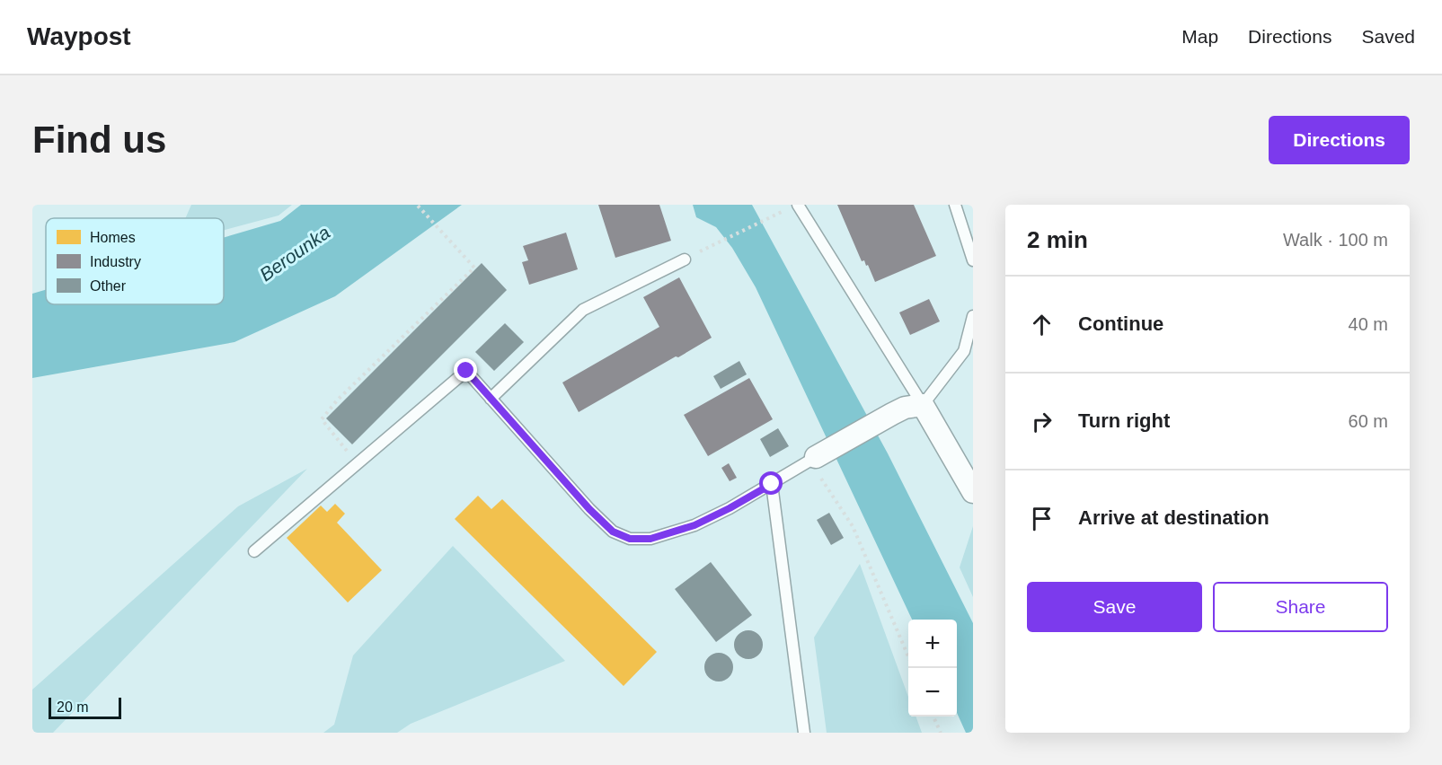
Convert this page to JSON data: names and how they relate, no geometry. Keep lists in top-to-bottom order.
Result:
{
  "water": ["Berounka"],
  "legend": ["Homes", "Industry", "Other"],
  "scale_bar": "20 m",
  "page": {
    "header": "Waypost",
    "nav": ["Map", "Directions", "Saved"],
    "buttons": [
      "Directions",
      ["Save", "Share"]
    ],
    "title": "Find us",
    "heading": ["2 min", "Walk · 100 m"],
    "list": [
      ["Continue", "40 m"],
      ["Turn right", "60 m"],
      "Arrive at destination"
    ],
    "map_buttons": ["+", "−"],
    "scale": "20 m"
  }
}
